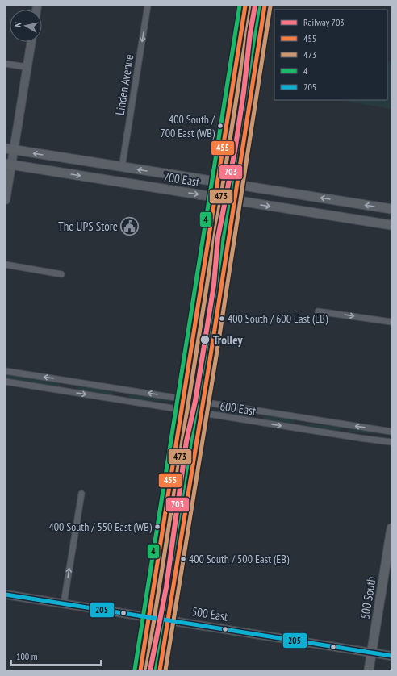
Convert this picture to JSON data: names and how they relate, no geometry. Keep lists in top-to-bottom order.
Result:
{
  "streets": {
    "main road": ["700 East", "500 South"],
    "street": ["Linden Avenue", "600 East", "500 East"]
  },
  "crossings": [
    ["Linden Avenue", "700 East"],
    ["500 South", "500 East"]
  ],
  "one_way": ["Linden Avenue"],
  "places": {
    "other": [
      "400 South / 700 East (WB)",
      "400 South / 600 East (EB)",
      "Trolley",
      "400 South / 550 East (WB)",
      "400 South / 500 East (EB)"
    ],
    "public building": ["The UPS Store"]
  },
  "lines": [
    "rail line 703",
    "transit line 455",
    "transit line 4",
    "transit line 473",
    "transit line 205"
  ],
  "legend": [
    "Railway 703",
    "455",
    "473",
    "4",
    "205"
  ],
  "scale_bar": "100 m",
  "north": "left"
}
